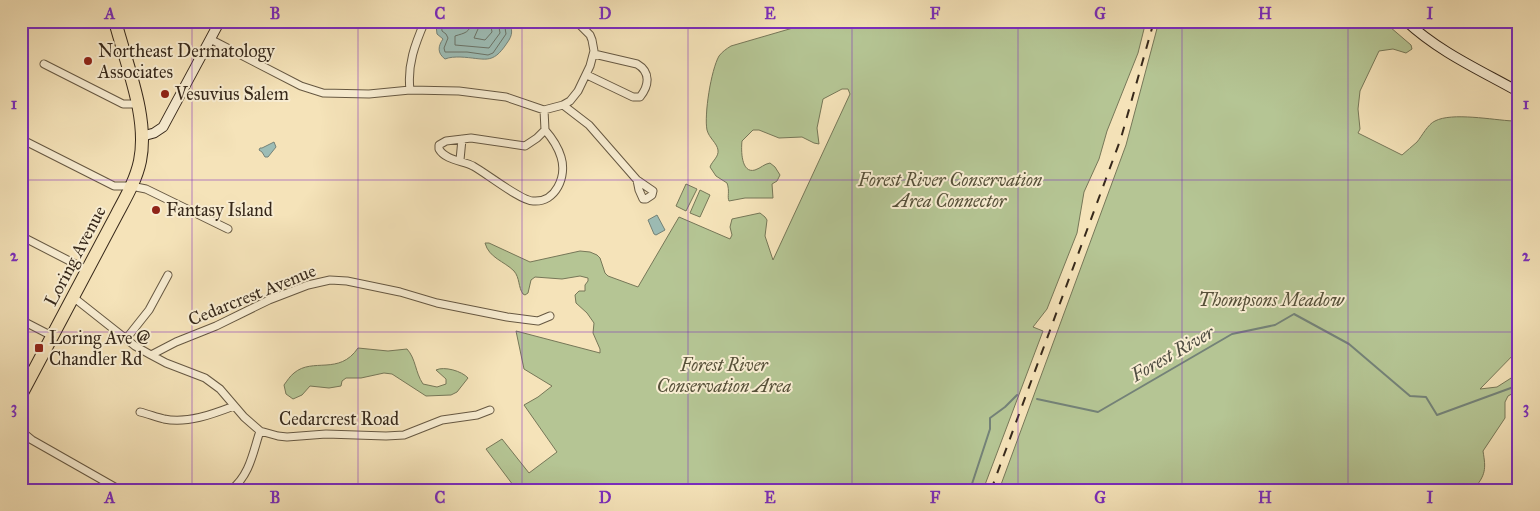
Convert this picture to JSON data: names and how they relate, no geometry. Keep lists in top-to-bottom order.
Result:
{
  "streets": {
    "highway": ["Loring Avenue"],
    "street": ["Cedarcrest Avenue", "Cedarcrest Road"]
  },
  "crossings": [
    ["Cedarcrest Avenue", "Cedarcrest Road"]
  ],
  "water": ["Forest River"],
  "parks": ["Forest River Conservation Area Connector", "Thompsons Meadow", "Forest River Conservation Area"],
  "places": {
    "other": ["Northeast Dermatology Associates", "Vesuvius Salem", "Fantasy Island"],
    "transit": ["Loring Ave @ Chandler Rd"]
  },
  "grid": {
    "columns": [
      "A",
      "B",
      "C",
      "D",
      "E",
      "F",
      "G",
      "H",
      "I"
    ],
    "rows": ["1", "2", "3"]
  }
}
